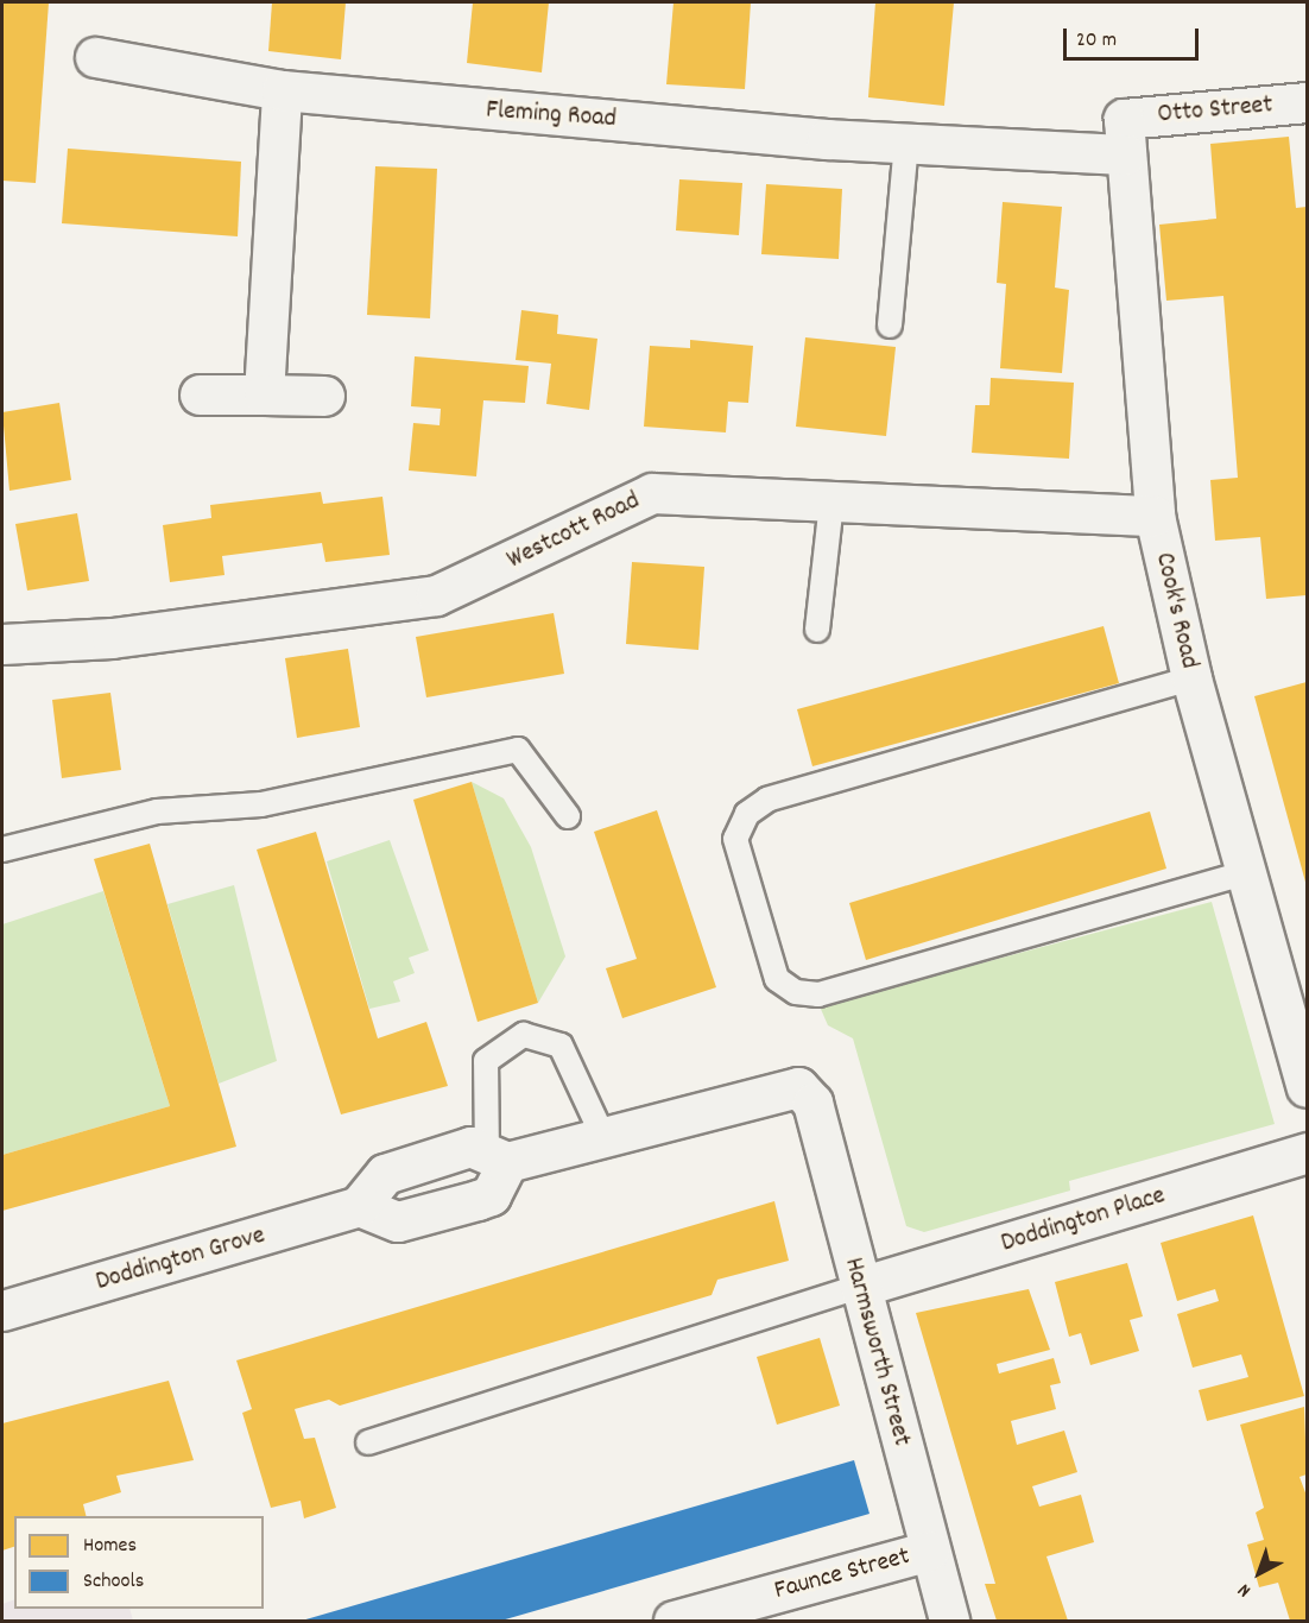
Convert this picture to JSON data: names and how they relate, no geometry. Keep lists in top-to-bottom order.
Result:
{
  "streets": {
    "street": [
      "Otto Street",
      "Fleming Road",
      "Westcott Road",
      "Cook's Road",
      "Doddington Place",
      "Doddington Grove",
      "Harmsworth Street",
      "Faunce Street"
    ]
  },
  "crossings": [
    ["Otto Street", "Fleming Road"],
    ["Otto Street", "Cook's Road"],
    ["Fleming Road", "Cook's Road"],
    ["Westcott Road", "Cook's Road"],
    ["Doddington Place", "Harmsworth Street"],
    ["Harmsworth Street", "Faunce Street"]
  ],
  "legend": ["Homes", "Schools"],
  "scale_bar": "20 m",
  "north": "bottom left"
}
